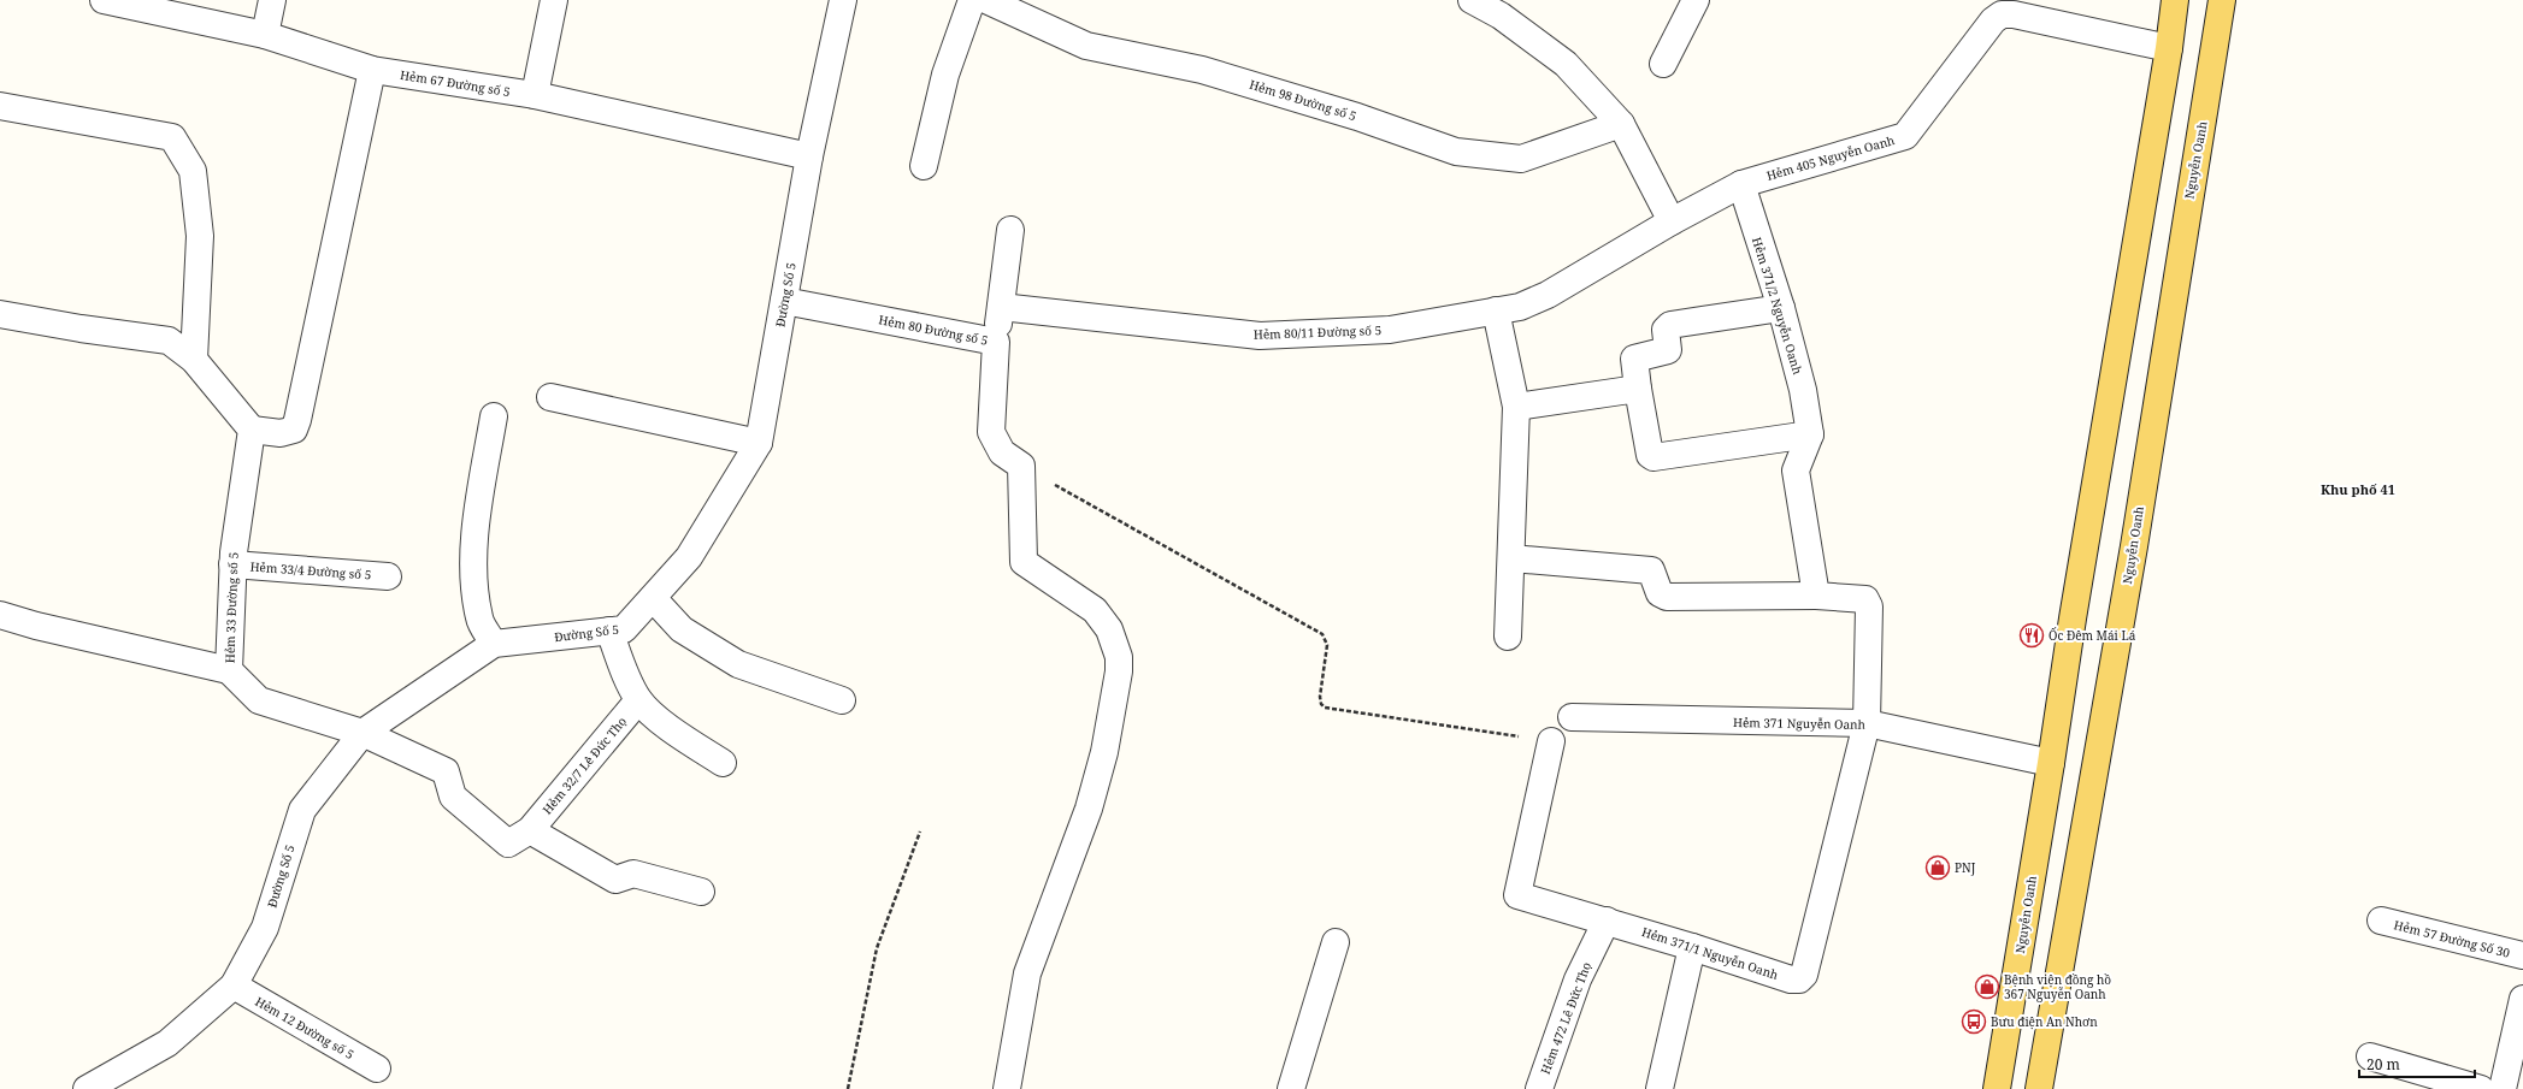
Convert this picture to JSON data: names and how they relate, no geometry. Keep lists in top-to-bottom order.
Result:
{
  "streets": {
    "main road": ["Nguyễn Oanh"],
    "street": [
      "Hẻm 67 Đường số 5",
      "Hẻm 98 Đường số 5",
      "Hẻm 405 Nguyễn Oanh",
      "Đường Số 5",
      "Hẻm 371/2 Nguyễn Oanh",
      "Hẻm 80 Đường số 5",
      "Hẻm 80/11 Đường số 5",
      "Hẻm 33/4 Đường số 5",
      "Hẻm 33 Đường số 5",
      "Hẻm 371 Nguyễn Oanh",
      "Hẻm 32/7 Lê Đức Thọ",
      "Hẻm 57 Đường Số 30",
      "Hẻm 371/1 Nguyễn Oanh",
      "Hẻm 472 Lê Đức Thọ",
      "Hẻm 12 Đường số 5"
    ]
  },
  "crossings": [
    ["Hẻm 67 Đường số 5", "Đường Số 5"],
    ["Hẻm 405 Nguyễn Oanh", "Nguyễn Oanh"],
    ["Hẻm 405 Nguyễn Oanh", "Hẻm 371/2 Nguyễn Oanh"],
    ["Hẻm 405 Nguyễn Oanh", "Hẻm 80/11 Đường số 5"],
    ["Nguyễn Oanh", "Hẻm 371 Nguyễn Oanh"],
    ["Đường Số 5", "Hẻm 80 Đường số 5"],
    ["Đường Số 5", "Hẻm 33 Đường số 5"],
    ["Đường Số 5", "Hẻm 12 Đường số 5"],
    ["Hẻm 33/4 Đường số 5", "Hẻm 33 Đường số 5"],
    ["Hẻm 33 Đường số 5", "Hẻm 32/7 Lê Đức Thọ"],
    ["Hẻm 371 Nguyễn Oanh", "Hẻm 371/1 Nguyễn Oanh"],
    ["Hẻm 371/1 Nguyễn Oanh", "Hẻm 472 Lê Đức Thọ"]
  ],
  "districts": ["Khu phố 41"],
  "places": {
    "restaurant": ["Ốc Đêm Mái Lá"],
    "shop": ["PNJ", "Bệnh viện đồng hồ 367 Nguyễn Oanh"],
    "bus stop": ["Bưu điện An Nhơn"]
  },
  "scale_bar": "20 m"
}
